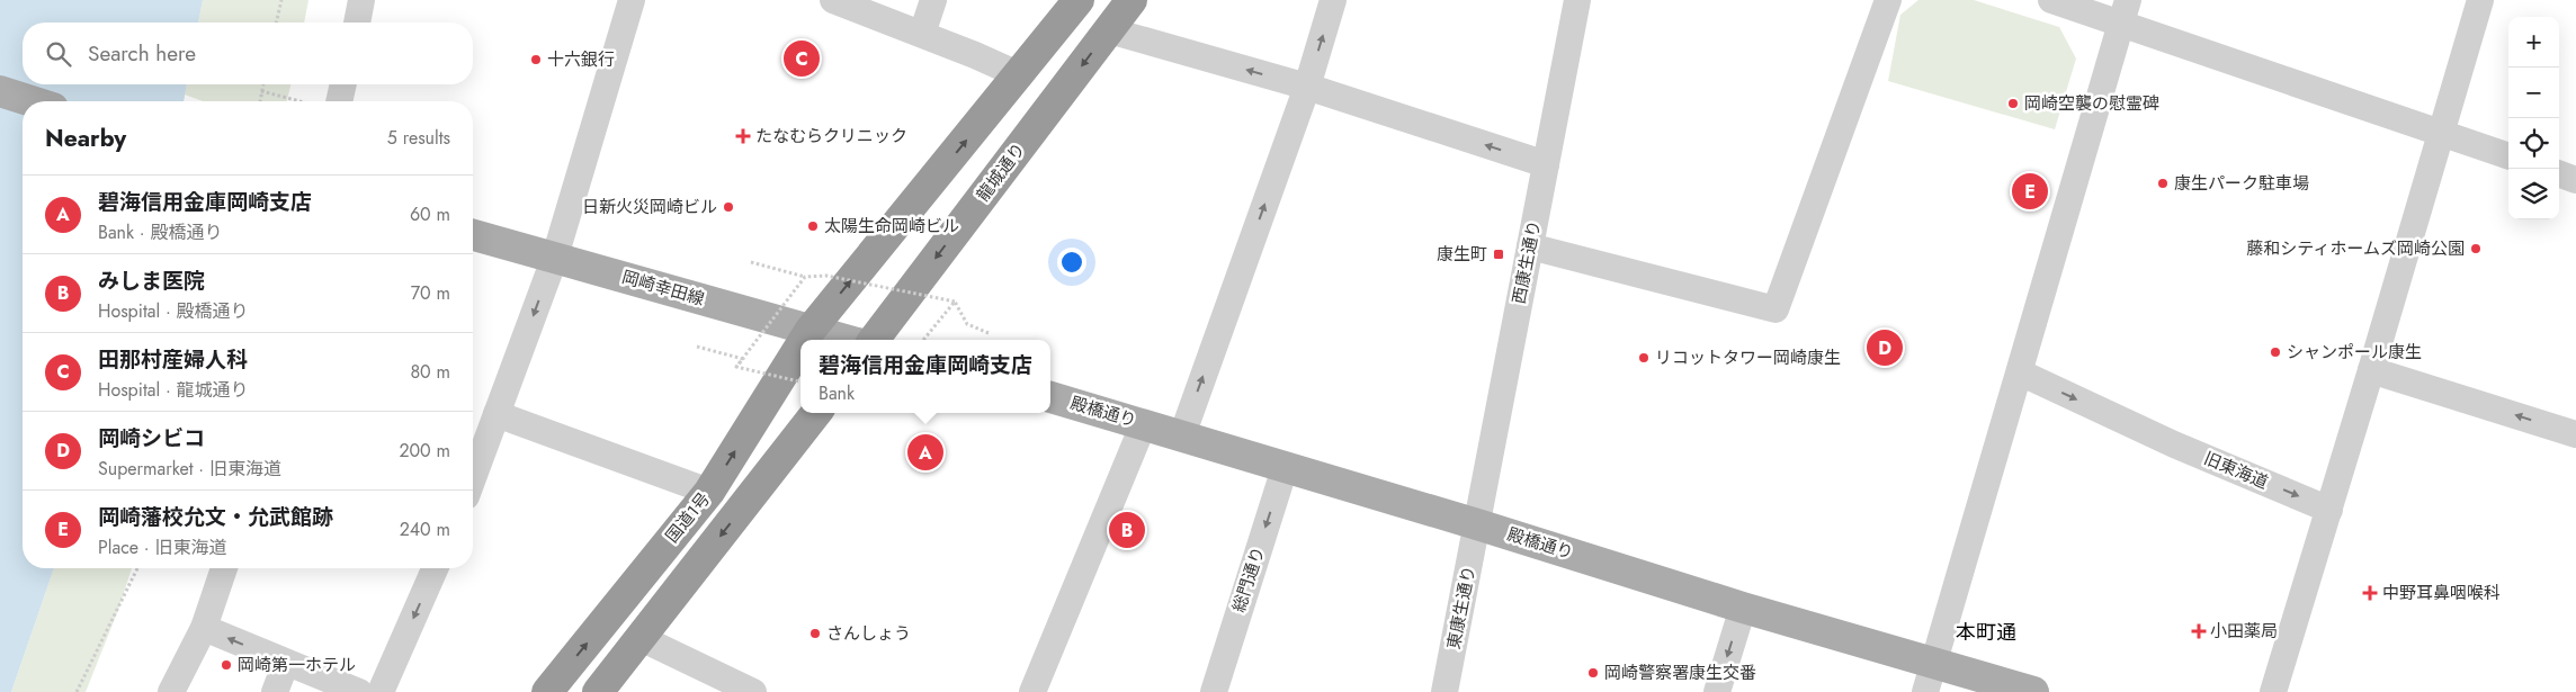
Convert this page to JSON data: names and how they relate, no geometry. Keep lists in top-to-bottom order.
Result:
{
  "streets": {
    "highway": ["龍城通り", "国道1号"],
    "main road": ["岡崎幸田線", "殿橋通り"],
    "street": [
      "西康生通り",
      "旧東海道",
      "総門通り",
      "東康生通り"
    ]
  },
  "crossings": [
    ["西康生通り", "殿橋通り"],
    ["西康生通り", "東康生通り"],
    ["岡崎幸田線", "国道1号"],
    ["殿橋通り", "総門通り"],
    ["殿橋通り", "東康生通り"]
  ],
  "one_way": ["旧東海道"],
  "districts": ["本町通"],
  "places": {
    "other": [
      "十六銀行",
      "岡崎空襲の慰霊碑",
      "康生パーク駐車場",
      "日新火災岡崎ビル",
      "太陽生命岡崎ビル",
      "藤和シティホームズ岡崎公園",
      "シャンポール康生",
      "リコットタワー岡崎康生",
      "さんしょう",
      "岡崎第一ホテル",
      "岡崎警察署康生交番"
    ],
    "health": ["たなむらクリニック", "中野耳鼻咽喉科", "小田薬局"],
    "transit": ["康生町"]
  },
  "page": {
    "map_buttons": ["+", "−"],
    "search": "Search here",
    "pins": [
      "C",
      "E",
      "D",
      "A",
      "B"
    ],
    "heading": ["Nearby", "5 results"],
    "list": [
      {
        "mark": "A",
        "name": "碧海信用金庫岡崎支店",
        "note": "Bank · 殿橋通り",
        "value": "60 m"
      },
      {
        "mark": "B",
        "name": "みしま医院",
        "note": "Hospital · 殿橋通り",
        "value": "70 m"
      },
      {
        "mark": "C",
        "name": "田那村産婦人科",
        "note": "Hospital · 龍城通り",
        "value": "80 m"
      },
      {
        "mark": "D",
        "name": "岡崎シビコ",
        "note": "Supermarket · 旧東海道",
        "value": "200 m"
      },
      {
        "mark": "E",
        "name": "岡崎藩校允文・允武館跡",
        "note": "Place · 旧東海道",
        "value": "240 m"
      }
    ],
    "popup": ["碧海信用金庫岡崎支店", "Bank"]
  }
}
